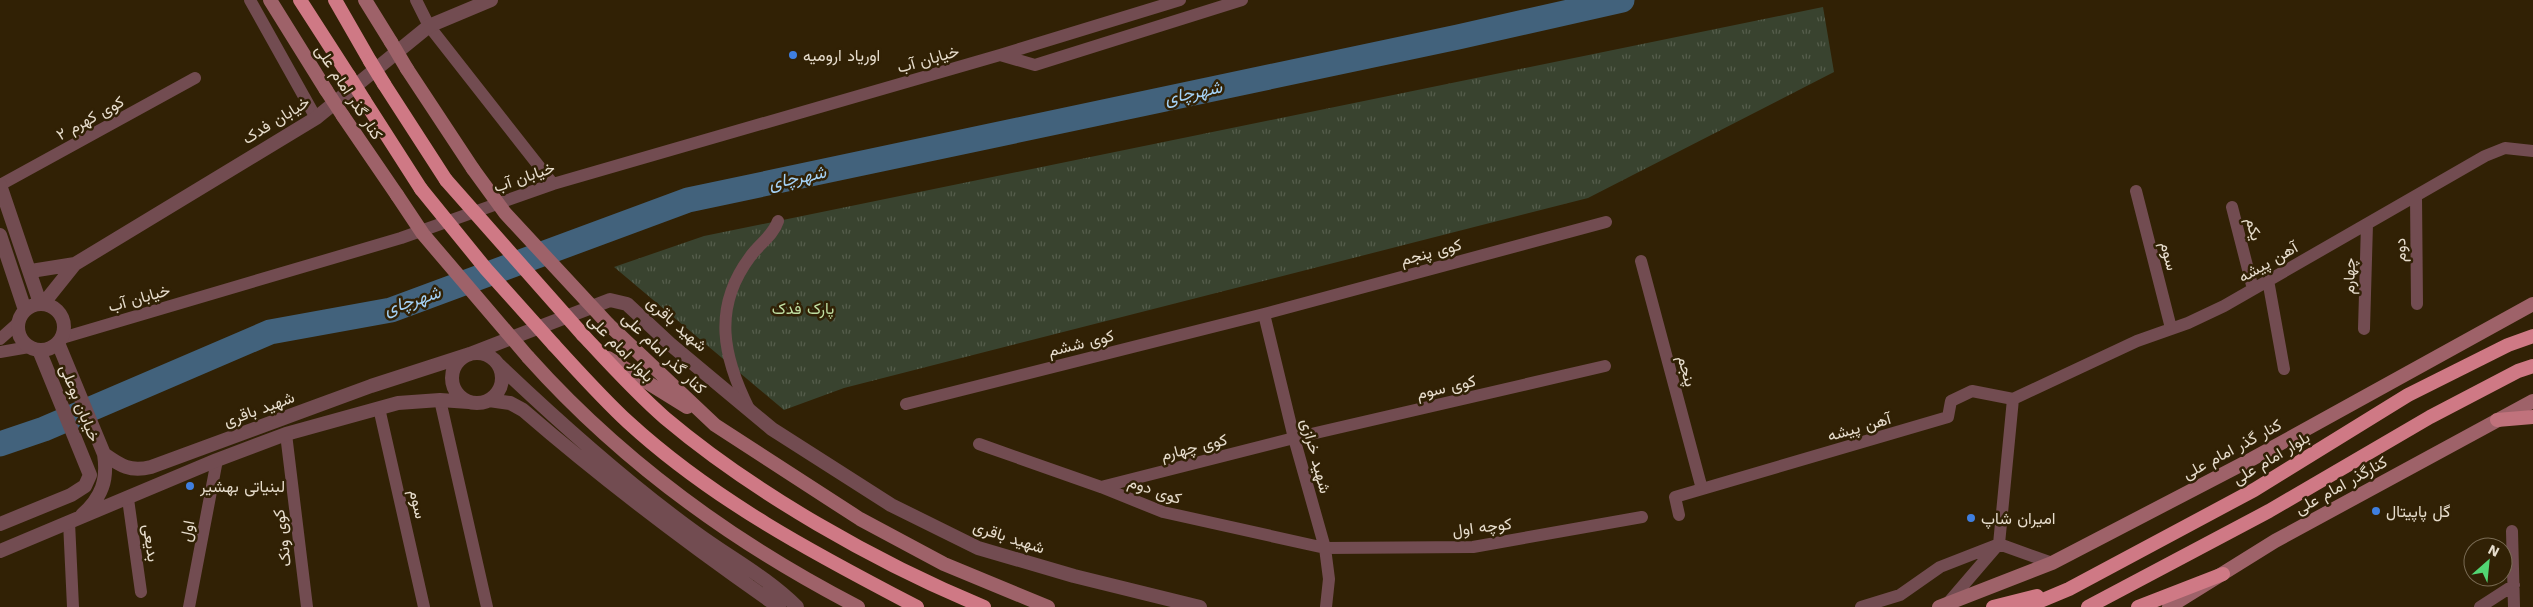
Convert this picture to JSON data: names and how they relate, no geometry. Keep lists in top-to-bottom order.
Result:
{
  "streets": {
    "highway": ["بلوار امام علی"],
    "main road": ["کنار گذر امام علی", "کنارگذر امام علی"],
    "street": [
      "خیابان آب",
      "کوی کهرم ۲",
      "خیابان فدک",
      "یکم",
      "دوم",
      "کوی پنجم",
      "سوم",
      "آهن پیشه",
      "چهارم",
      "شهید باقری",
      "کوی ششم",
      "پنجم",
      "کوی سوم",
      "خیابان بوعلی",
      "کوی چهارم",
      "شهید خرازی",
      "کوی دوم",
      "کوچه اول",
      "اول",
      "کوی ونک",
      "بدیعی"
    ]
  },
  "crossings": [
    ["خیابان آب", "خیابان فدک"],
    ["خیابان آب", "خیابان بوعلی"],
    ["خیابان فدک", "خیابان بوعلی"],
    ["یکم", "آهن پیشه"],
    ["دوم", "آهن پیشه"],
    ["کوی پنجم", "کوی ششم"],
    ["کوی پنجم", "شهید خرازی"],
    ["سوم", "آهن پیشه"],
    ["سوم", "شهید باقری"],
    ["آهن پیشه", "چهارم"],
    ["آهن پیشه", "پنجم"],
    ["شهید باقری", "خیابان بوعلی"],
    ["شهید باقری", "اول"],
    ["شهید باقری", "کوی ونک"],
    ["شهید باقری", "بدیعی"],
    ["کوی ششم", "شهید خرازی"],
    ["کوی سوم", "کوی چهارم"],
    ["کوی سوم", "شهید خرازی"],
    ["کوی چهارم", "شهید خرازی"],
    ["کوی چهارم", "کوی دوم"],
    ["شهید خرازی", "کوی دوم"],
    ["شهید خرازی", "کوچه اول"],
    ["کوی دوم", "کوچه اول"]
  ],
  "water": ["شهرچای"],
  "parks": ["پارک فدک"],
  "places": [
    "اوریاد ارومیه",
    "لبنیاتی بهشیر",
    "گل پاپیتال",
    "امیران شاپ"
  ],
  "north": "top right"
}
